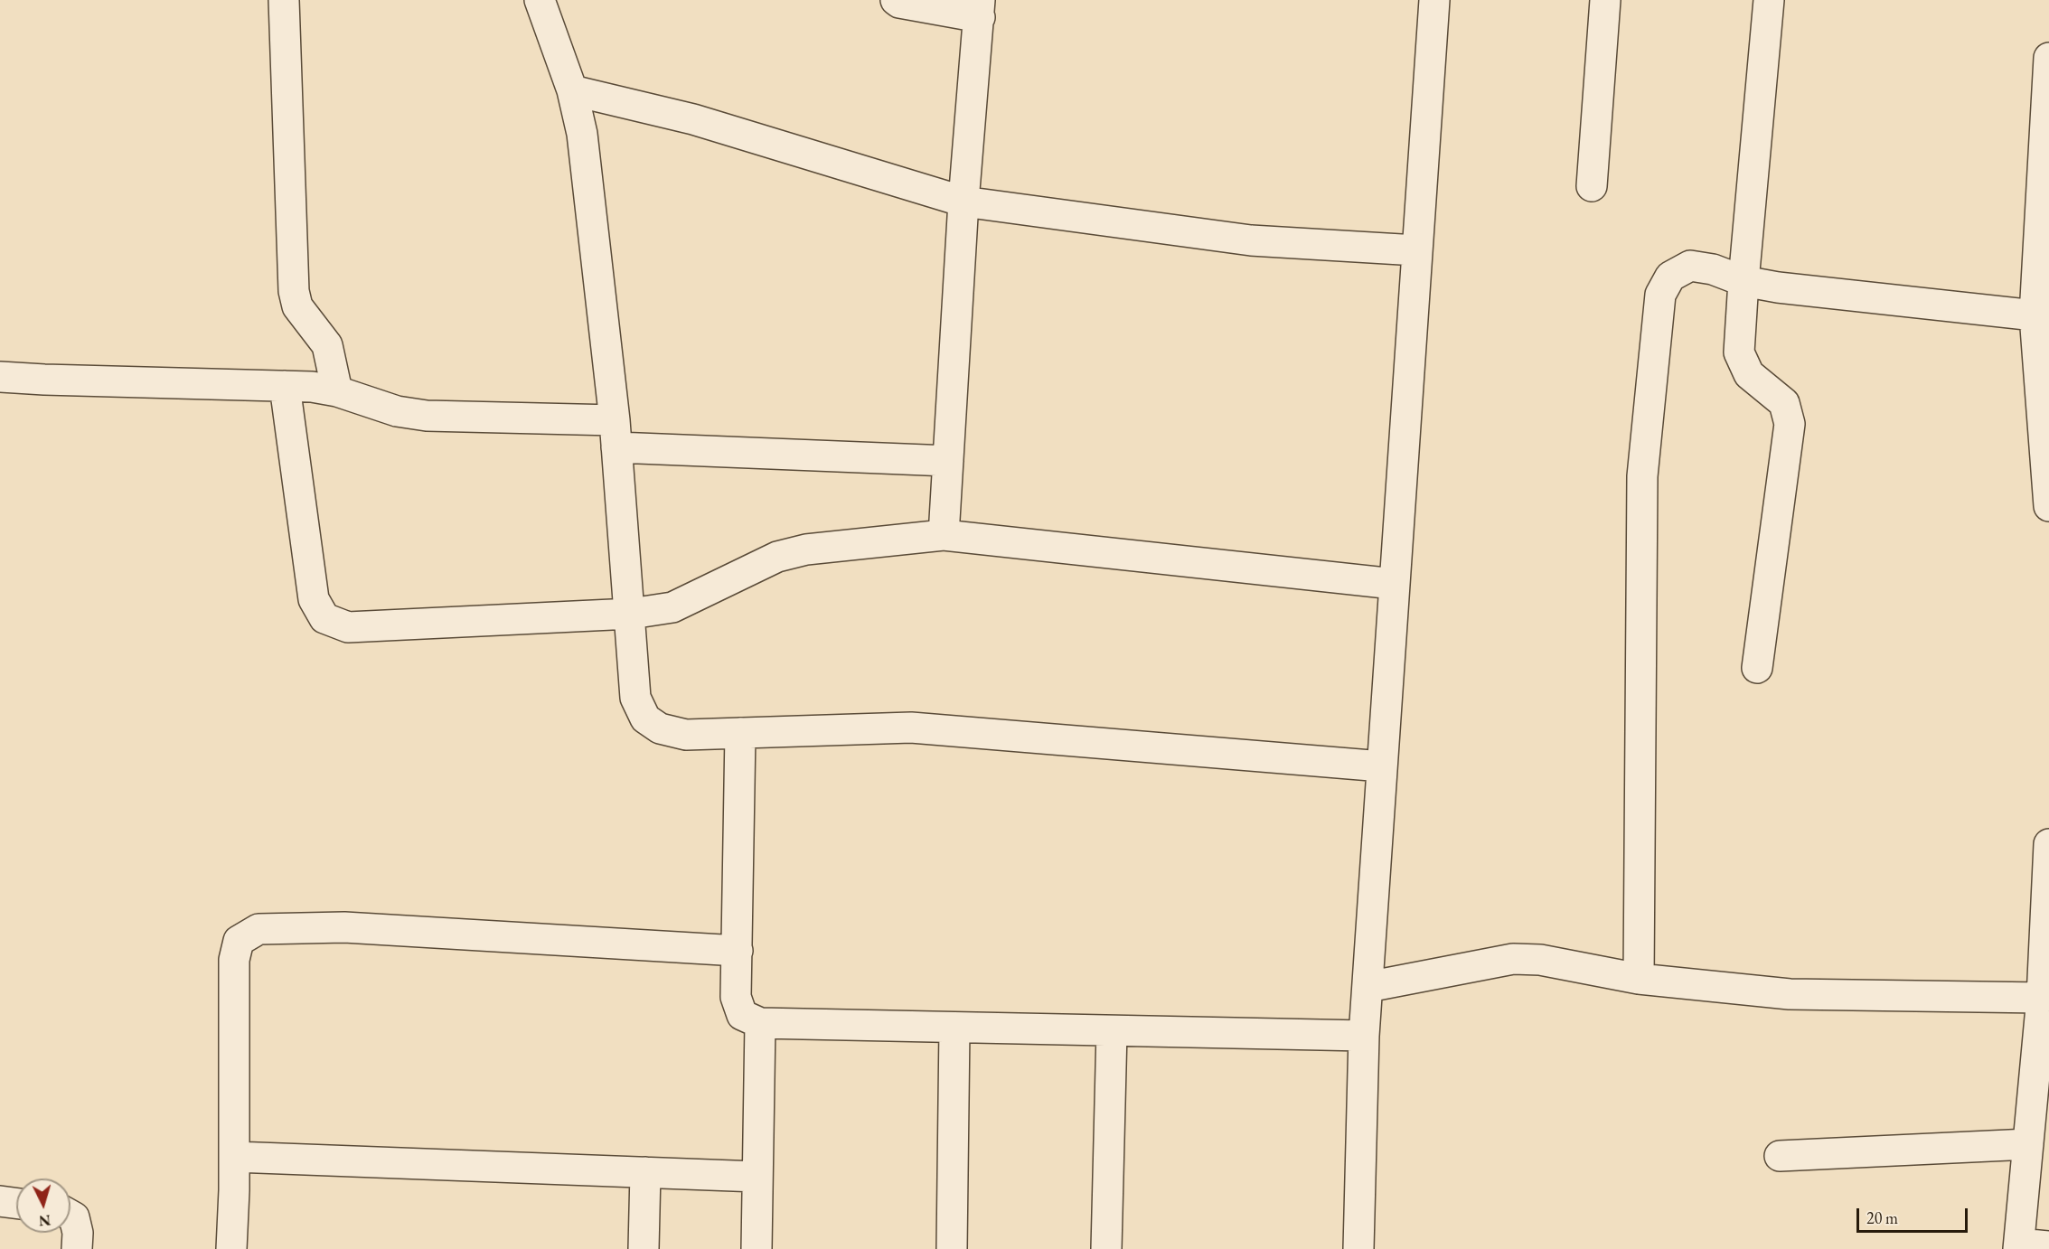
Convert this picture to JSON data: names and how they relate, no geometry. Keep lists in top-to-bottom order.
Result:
{
  "scale_bar": "20 m",
  "north": "bottom"
}
